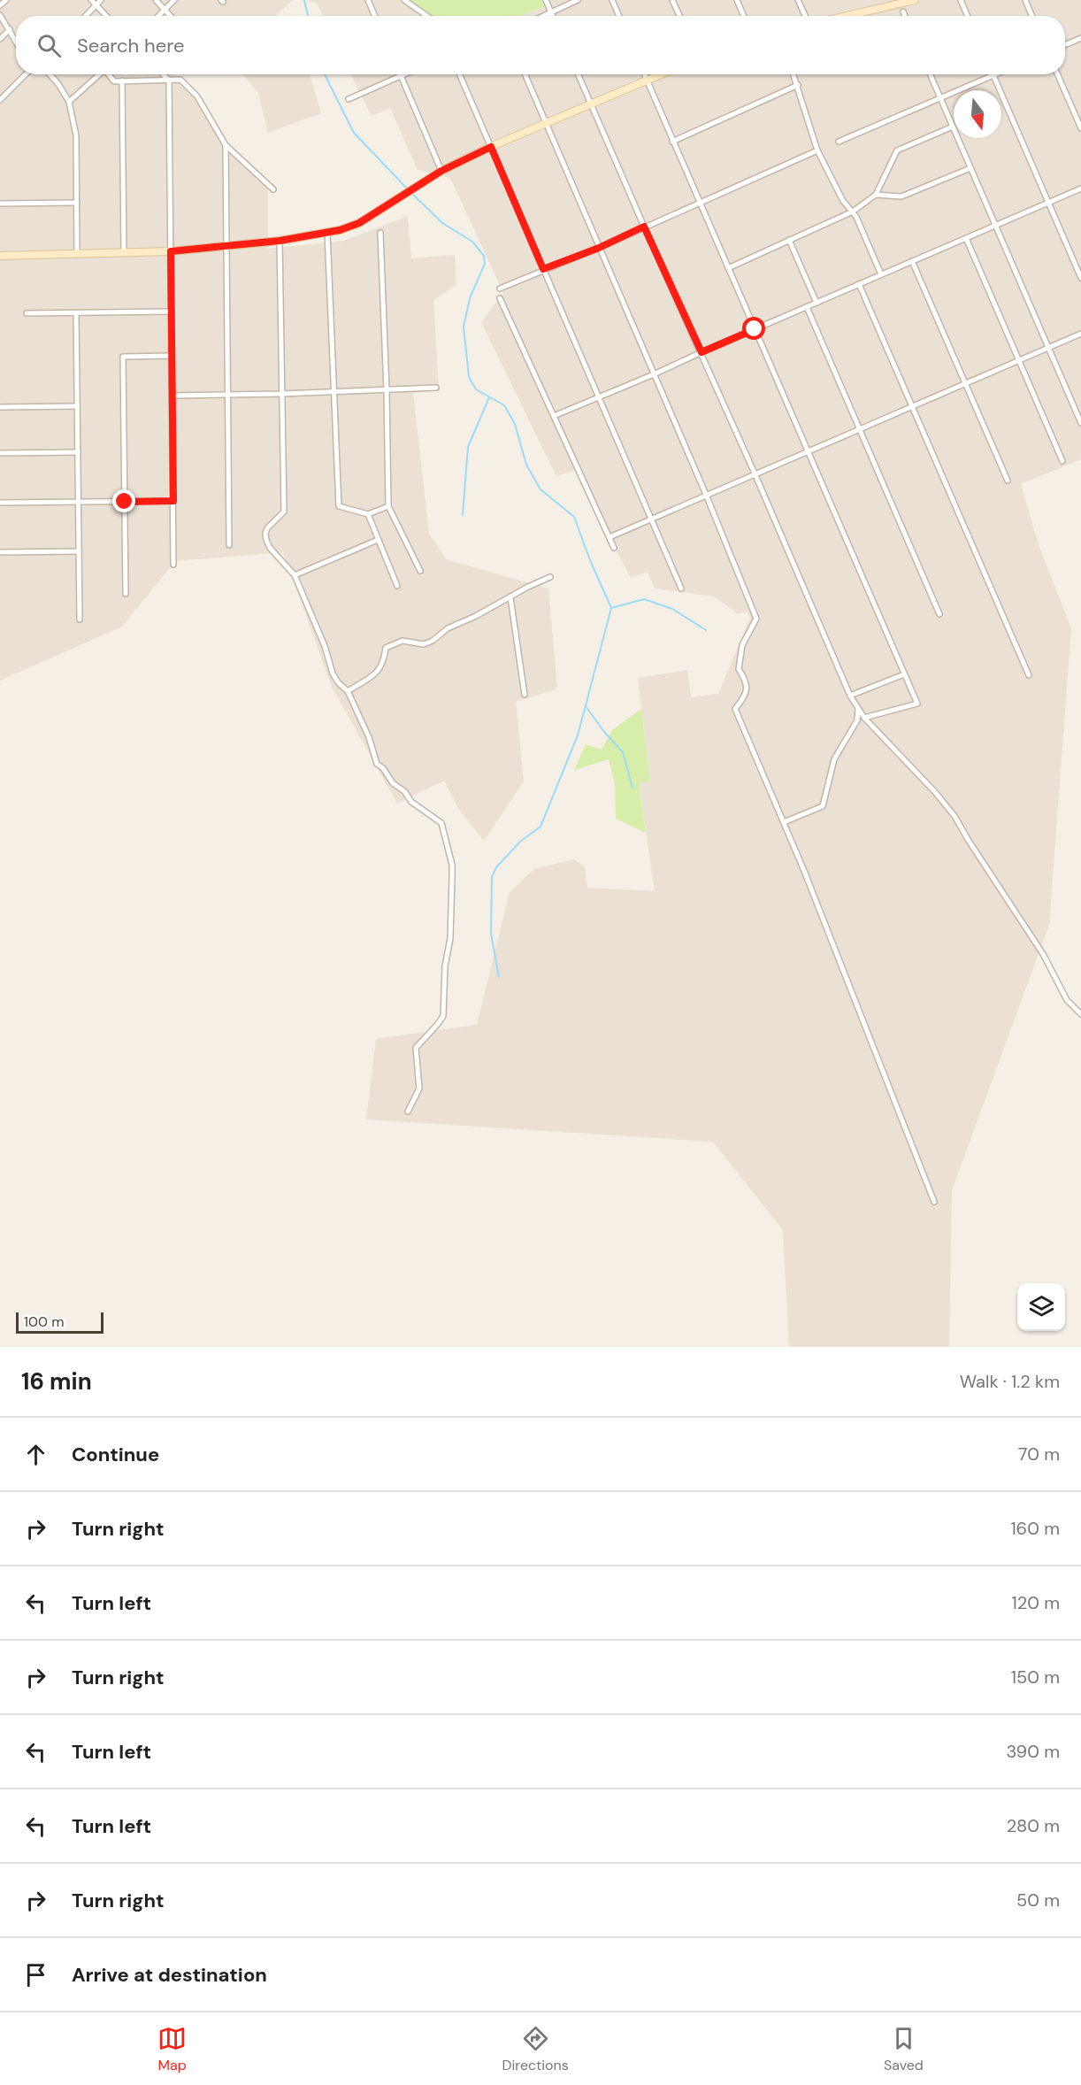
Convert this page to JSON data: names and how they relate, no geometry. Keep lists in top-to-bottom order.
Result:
{
  "scale_bar": "100 m",
  "north": "bottom",
  "page": {
    "search": "Search here",
    "scale": "100 m",
    "heading": ["16 min", "Walk · 1.2 km"],
    "list": [
      ["Continue", "70 m"],
      ["Turn right", "160 m"],
      ["Turn left", "120 m"],
      ["Turn right", "150 m"],
      ["Turn left", "390 m"],
      ["Turn left", "280 m"],
      ["Turn right", "50 m"],
      "Arrive at destination"
    ],
    "nav": ["Map", "Directions", "Saved"]
  }
}
